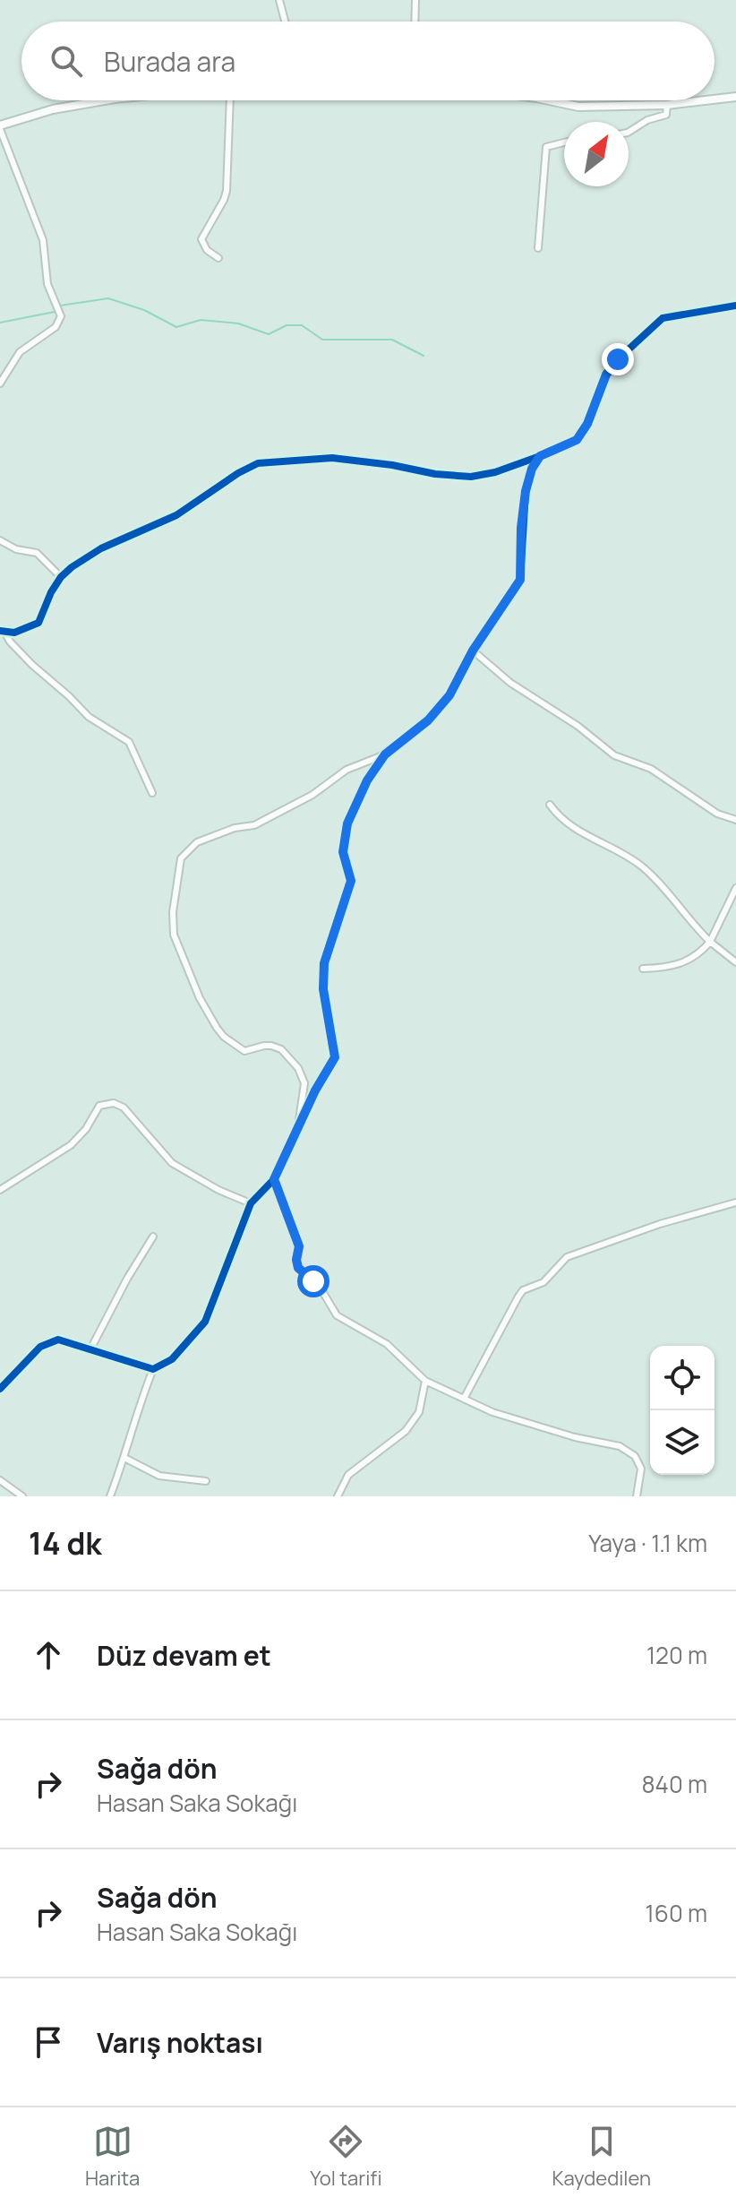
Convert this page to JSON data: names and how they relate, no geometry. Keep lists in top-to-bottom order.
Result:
{
  "north": "top right",
  "page": {
    "search": "Burada ara",
    "heading": ["14 dk", "Yaya · 1.1 km"],
    "list": [
      ["Düz devam et", "120 m"],
      ["Sağa dön", "Hasan Saka Sokağı", "840 m"],
      ["Sağa dön", "Hasan Saka Sokağı", "160 m"],
      "Varış noktası"
    ],
    "nav": ["Harita", "Yol tarifi", "Kaydedilen"]
  }
}
